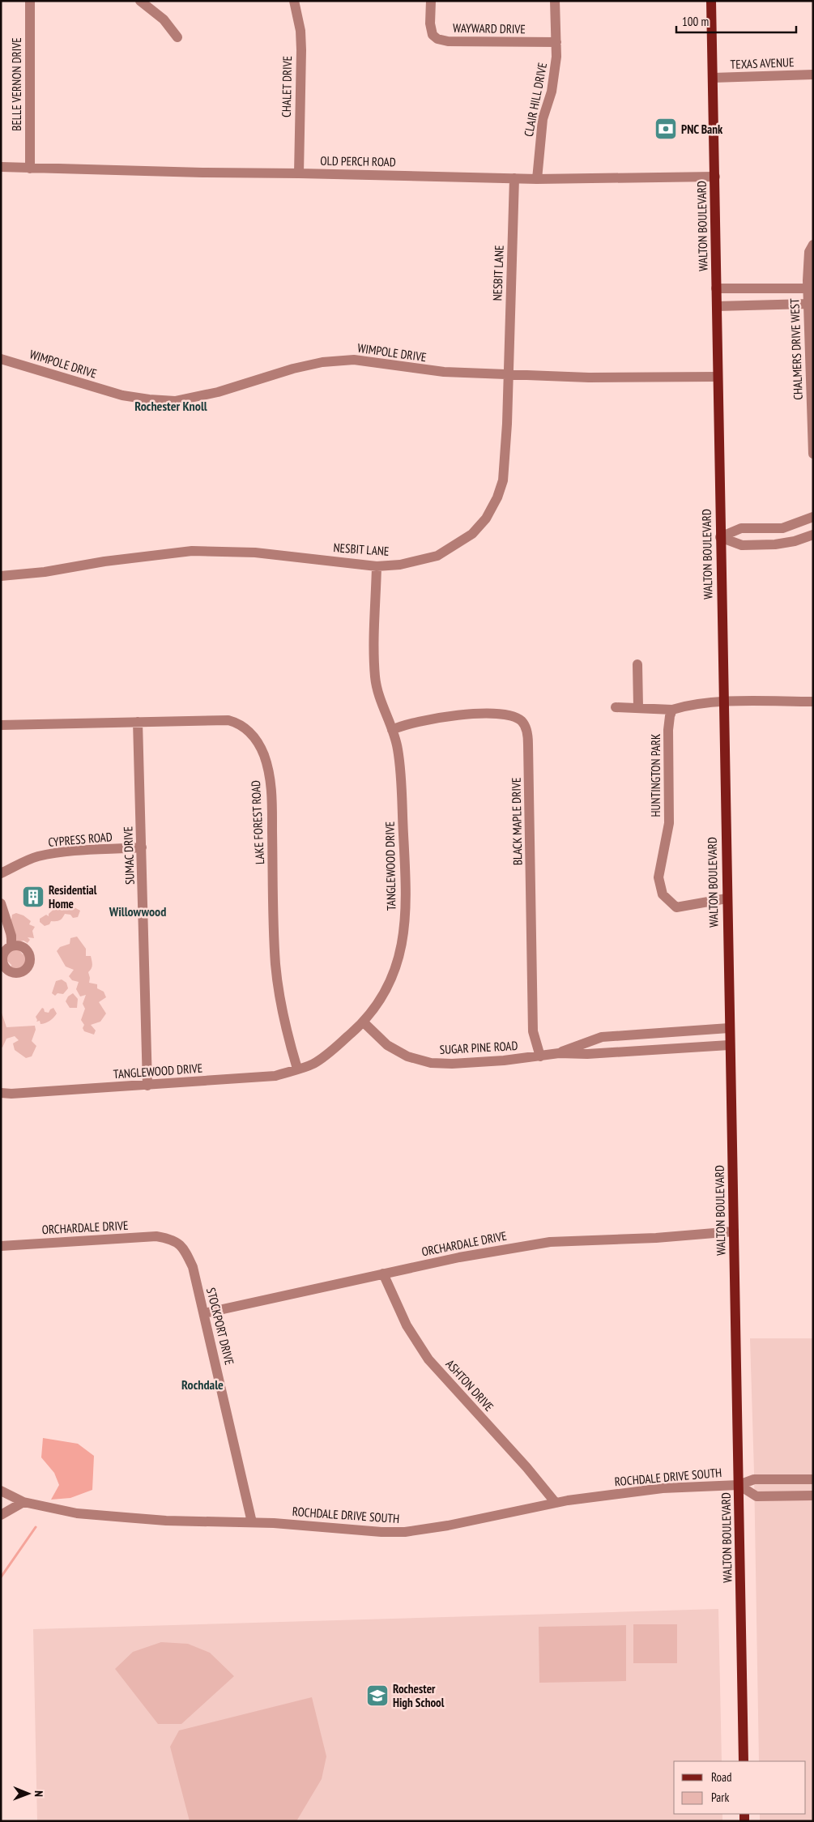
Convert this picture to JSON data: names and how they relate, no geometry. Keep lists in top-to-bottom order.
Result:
{
  "streets": {
    "main road": ["WALTON BOULEVARD"],
    "street": [
      "WAYWARD DRIVE",
      "TEXAS AVENUE",
      "BELLE VERNON DRIVE",
      "CHALET DRIVE",
      "CLAIR HILL DRIVE",
      "OLD PERCH ROAD",
      "NESBIT LANE",
      "CHALMERS DRIVE WEST",
      "WIMPOLE DRIVE",
      "HUNTINGTON PARK",
      "BLACK MAPLE DRIVE",
      "LAKE FOREST ROAD",
      "CYPRESS ROAD",
      "SUMAC DRIVE",
      "TANGLEWOOD DRIVE",
      "SUGAR PINE ROAD",
      "ORCHARDALE DRIVE",
      "STOCKPORT DRIVE",
      "ASHTON DRIVE",
      "ROCHDALE DRIVE SOUTH"
    ]
  },
  "crossings": [
    ["WAYWARD DRIVE", "CLAIR HILL DRIVE"],
    ["TEXAS AVENUE", "WALTON BOULEVARD"],
    ["BELLE VERNON DRIVE", "OLD PERCH ROAD"],
    ["CHALET DRIVE", "OLD PERCH ROAD"],
    ["CLAIR HILL DRIVE", "OLD PERCH ROAD"],
    ["OLD PERCH ROAD", "WALTON BOULEVARD"],
    ["OLD PERCH ROAD", "NESBIT LANE"],
    ["WALTON BOULEVARD", "WIMPOLE DRIVE"],
    ["WALTON BOULEVARD", "HUNTINGTON PARK"],
    ["WALTON BOULEVARD", "SUGAR PINE ROAD"],
    ["WALTON BOULEVARD", "ORCHARDALE DRIVE"],
    ["WALTON BOULEVARD", "ROCHDALE DRIVE SOUTH"],
    ["NESBIT LANE", "WIMPOLE DRIVE"],
    ["NESBIT LANE", "TANGLEWOOD DRIVE"],
    ["BLACK MAPLE DRIVE", "TANGLEWOOD DRIVE"],
    ["BLACK MAPLE DRIVE", "SUGAR PINE ROAD"],
    ["LAKE FOREST ROAD", "SUMAC DRIVE"],
    ["LAKE FOREST ROAD", "TANGLEWOOD DRIVE"],
    ["CYPRESS ROAD", "SUMAC DRIVE"],
    ["SUMAC DRIVE", "TANGLEWOOD DRIVE"],
    ["TANGLEWOOD DRIVE", "SUGAR PINE ROAD"],
    ["ORCHARDALE DRIVE", "STOCKPORT DRIVE"],
    ["ORCHARDALE DRIVE", "ASHTON DRIVE"],
    ["STOCKPORT DRIVE", "ROCHDALE DRIVE SOUTH"],
    ["ASHTON DRIVE", "ROCHDALE DRIVE SOUTH"]
  ],
  "districts": ["Rochester Knoll", "Willowwood", "Rochdale"],
  "places": {
    "bank": ["PNC Bank"],
    "building": ["Residential Home"],
    "school or university": ["Rochester High School"]
  },
  "legend": ["Road", "Park"],
  "scale_bar": "100 m",
  "north": "right"
}
